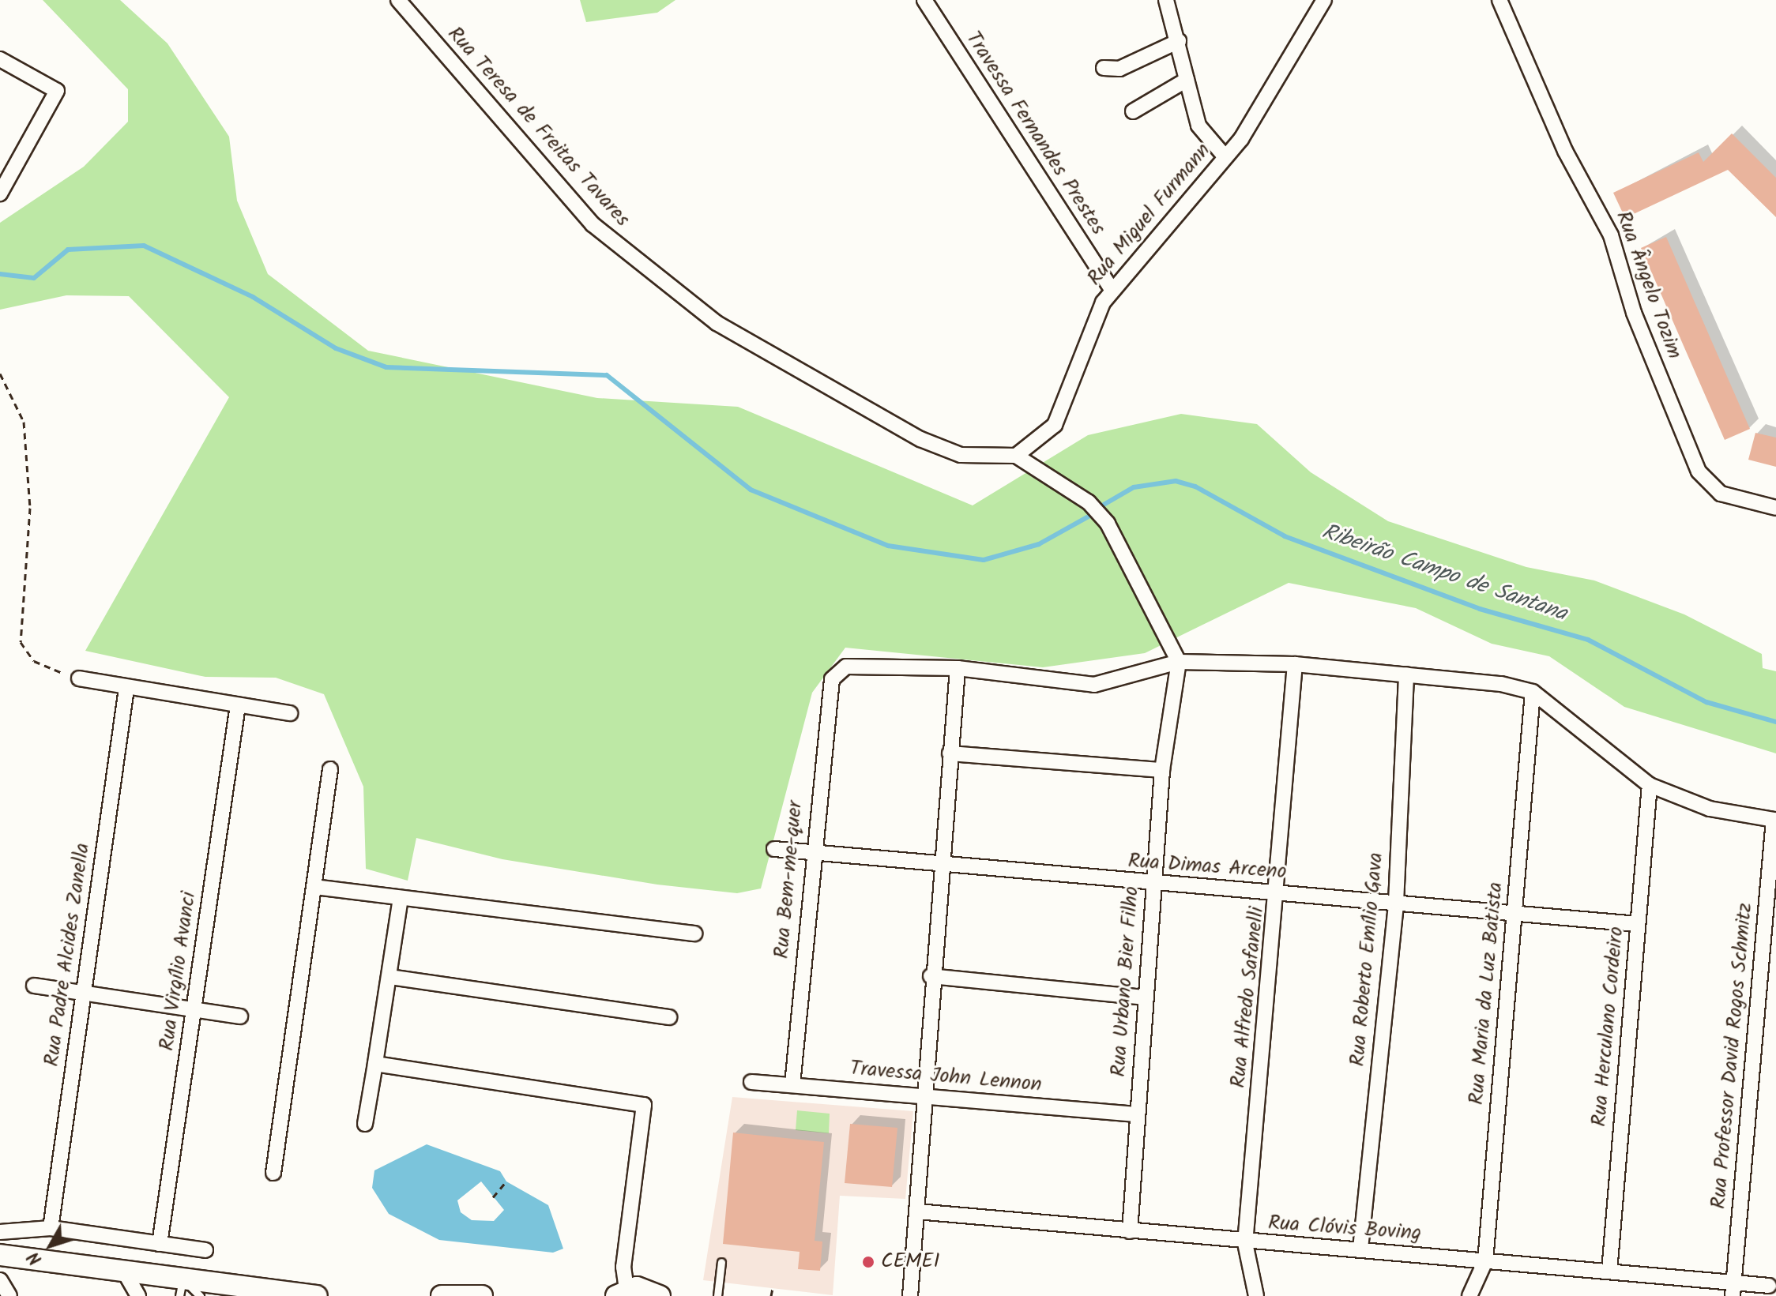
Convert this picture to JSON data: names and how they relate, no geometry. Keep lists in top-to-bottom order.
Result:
{
  "streets": {
    "street": [
      "Rua Teresa de Freitas Tavares",
      "Travessa Fernandes Prestes",
      "Rua Miguel Furmann",
      "Rua Ângelo Tozim",
      "Rua Dimas Arceno",
      "Rua Bem-me-quer",
      "Rua Padre Alcides Zanella",
      "Rua Roberto Emílio Gava",
      "Rua Virgílio Avanci",
      "Rua Urbano Bier Filho",
      "Rua Maria da Luz Batista",
      "Rua Alfredo Safanelli",
      "Rua Herculano Cordeiro",
      "Rua Professor David Rogos Schmitz",
      "Travessa John Lennon",
      "Rua Clóvis Boving"
    ]
  },
  "crossings": [
    ["Rua Teresa de Freitas Tavares", "Rua Miguel Furmann"],
    ["Travessa Fernandes Prestes", "Rua Miguel Furmann"],
    ["Rua Dimas Arceno", "Rua Bem-me-quer"],
    ["Rua Dimas Arceno", "Rua Roberto Emílio Gava"],
    ["Rua Dimas Arceno", "Rua Urbano Bier Filho"],
    ["Rua Dimas Arceno", "Rua Maria da Luz Batista"],
    ["Rua Dimas Arceno", "Rua Alfredo Safanelli"],
    ["Rua Dimas Arceno", "Rua Herculano Cordeiro"],
    ["Rua Bem-me-quer", "Travessa John Lennon"],
    ["Rua Roberto Emílio Gava", "Rua Clóvis Boving"],
    ["Rua Urbano Bier Filho", "Travessa John Lennon"],
    ["Rua Urbano Bier Filho", "Rua Clóvis Boving"],
    ["Rua Maria da Luz Batista", "Rua Clóvis Boving"],
    ["Rua Alfredo Safanelli", "Rua Clóvis Boving"],
    ["Rua Herculano Cordeiro", "Rua Professor David Rogos Schmitz"],
    ["Rua Herculano Cordeiro", "Rua Clóvis Boving"],
    ["Rua Professor David Rogos Schmitz", "Rua Clóvis Boving"]
  ],
  "water": ["Ribeirão Campo de Santana"],
  "places": ["CEMEI"],
  "north": "bottom left"
}
